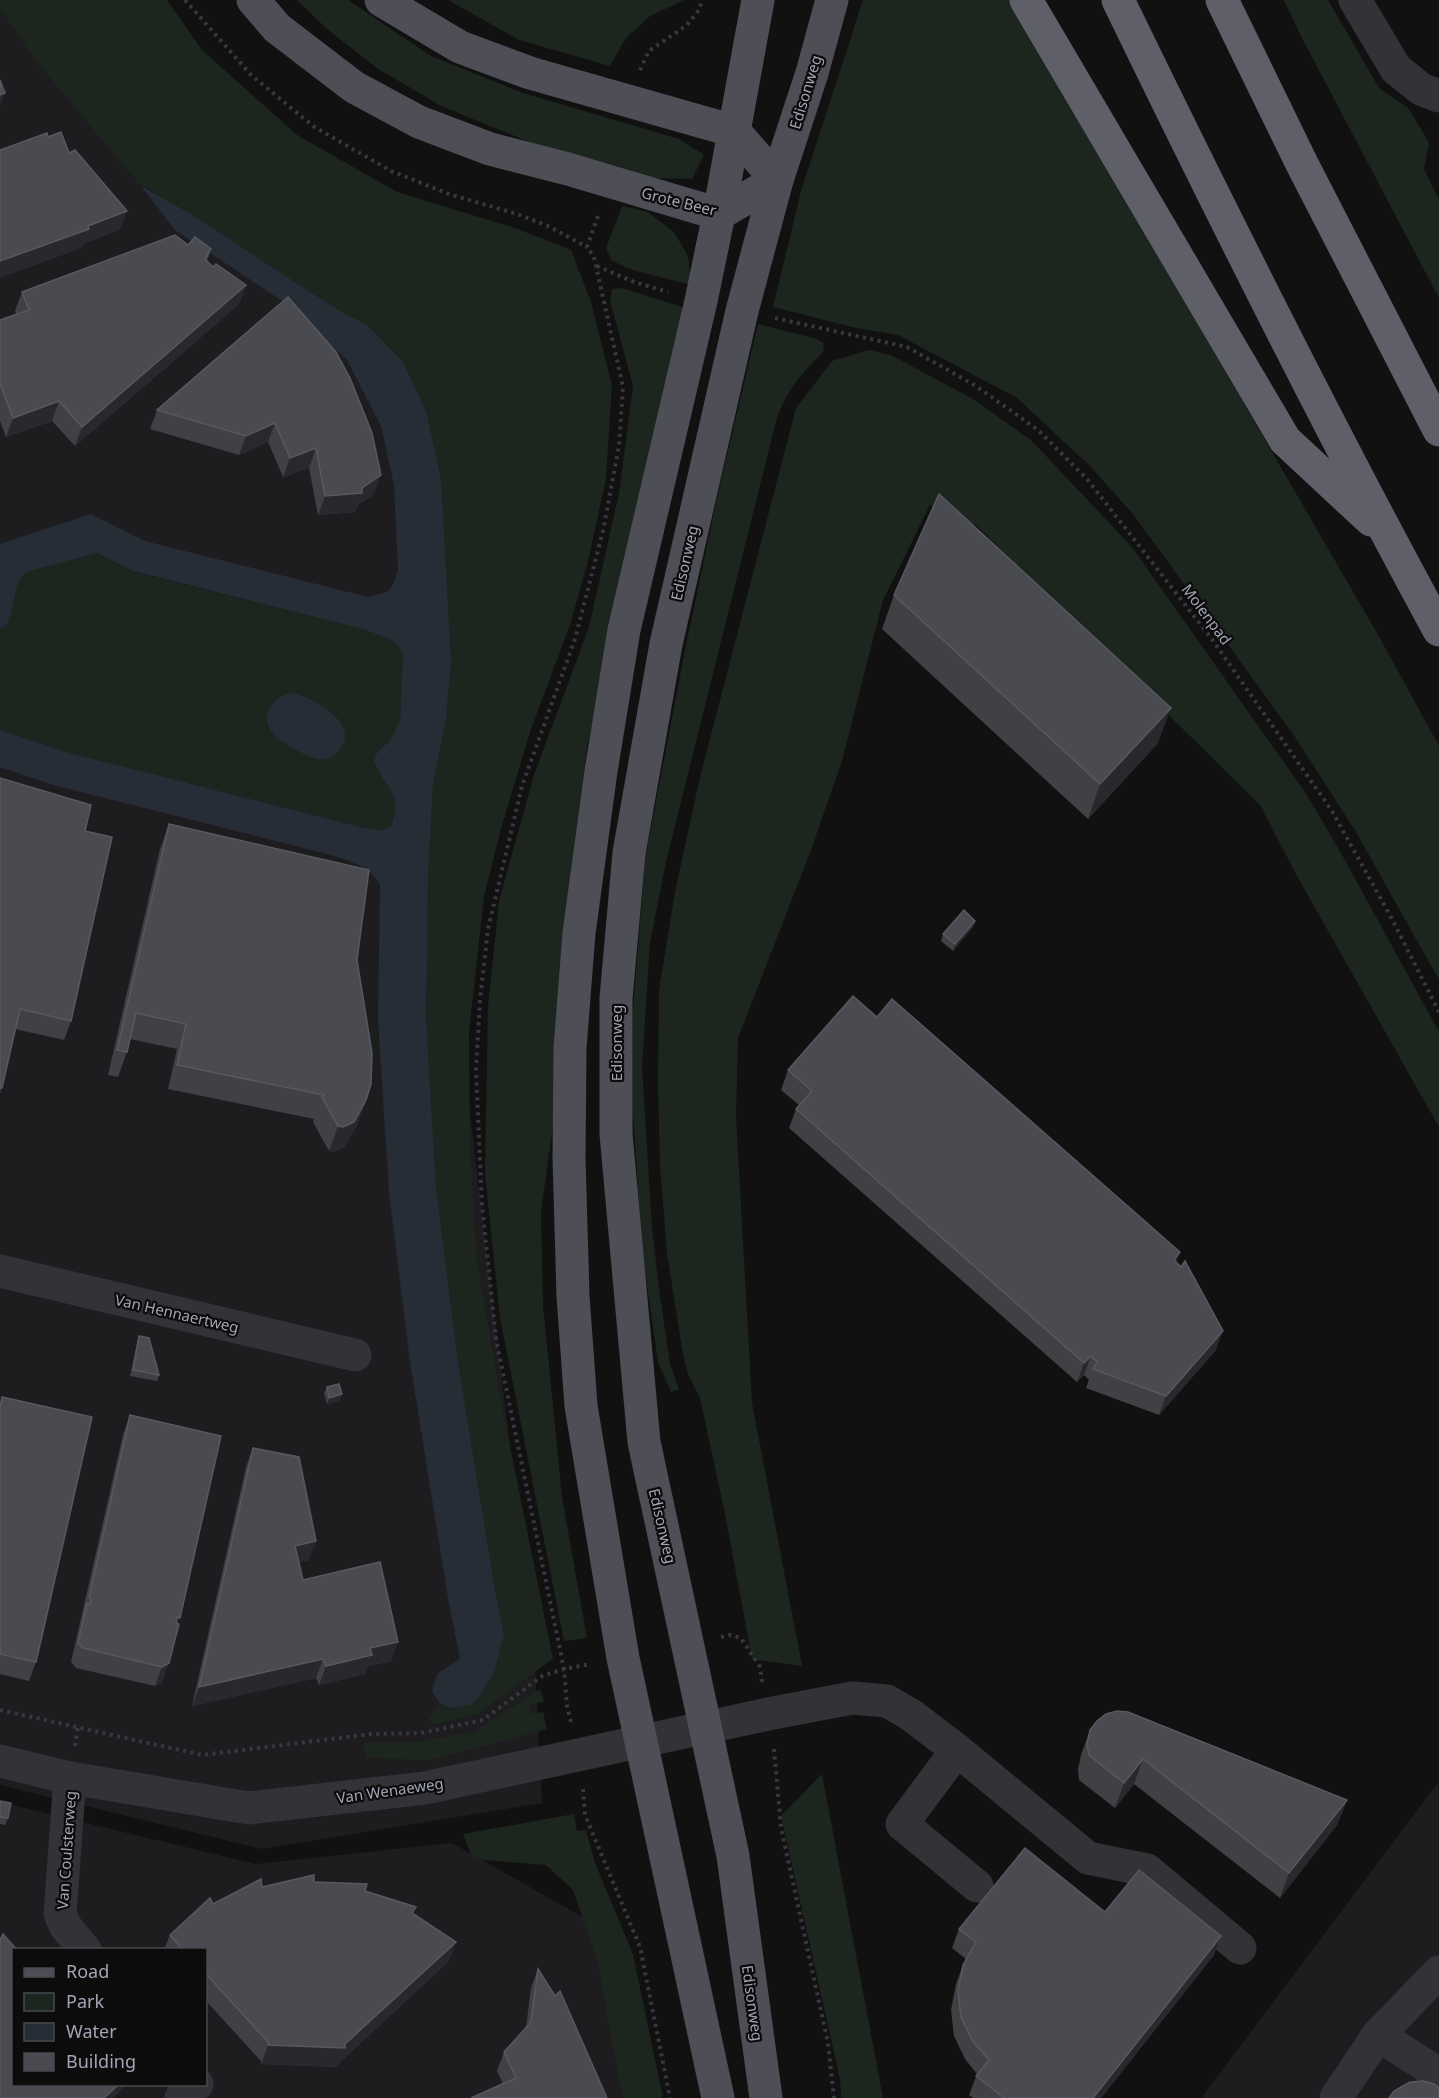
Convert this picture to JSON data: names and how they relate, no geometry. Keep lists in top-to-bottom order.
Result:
{
  "streets": {
    "main road": ["Edisonweg", "Grote Beer"],
    "street": ["Van Hennaertweg", "Van Wenaeweg", "Van Coulsterweg"],
    "path": ["Molenpad"]
  },
  "crossings": [
    ["Edisonweg", "Grote Beer"],
    ["Edisonweg", "Van Wenaeweg"],
    ["Van Wenaeweg", "Van Coulsterweg"]
  ],
  "legend": [
    "Road",
    "Park",
    "Water",
    "Building"
  ]
}
